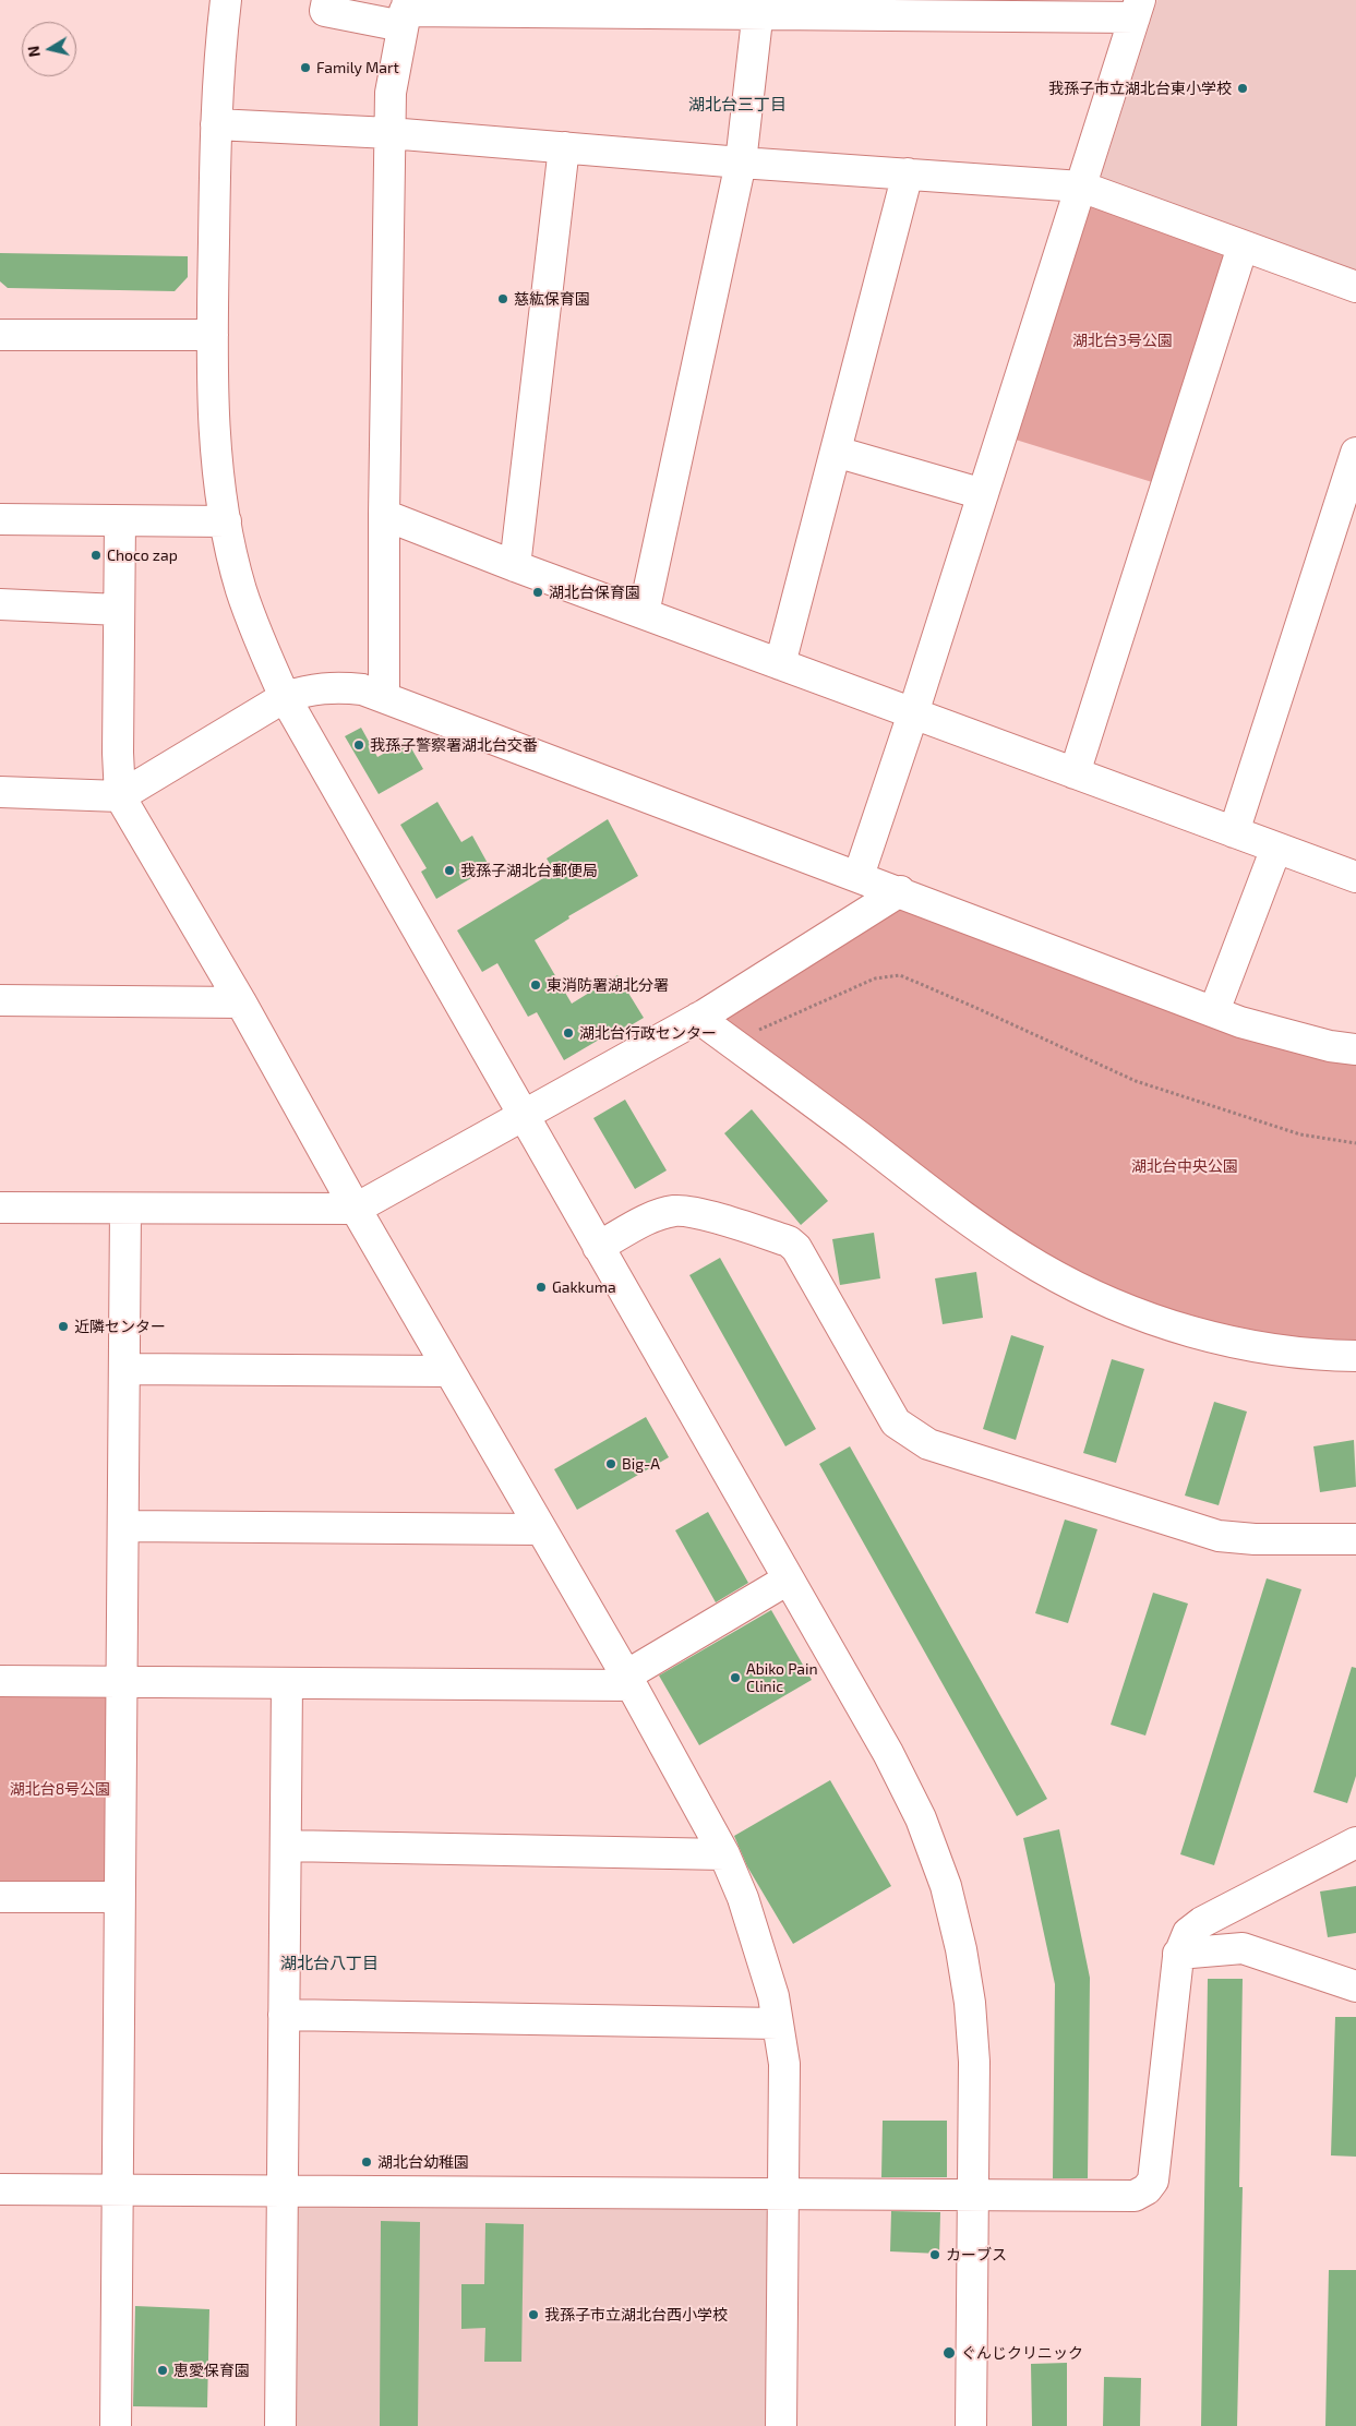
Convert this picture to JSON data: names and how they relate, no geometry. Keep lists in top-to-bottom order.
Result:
{
  "districts": ["湖北台三丁目", "湖北台八丁目"],
  "parks": ["湖北台3号公園", "湖北台中央公園", "湖北台8号公園"],
  "places": [
    "Family Mart",
    "我孫子市立湖北台東小学校",
    "慈紘保育園",
    "Choco zap",
    "湖北台保育園",
    "我孫子警察署湖北台交番",
    "我孫子湖北台郵便局",
    "東消防署湖北分署",
    "湖北台行政センター",
    "Gakkuma",
    "近隣センター",
    "Big-A",
    "Abiko Pain Clinic",
    "湖北台幼稚園",
    "カーブス",
    "我孫子市立湖北台西小学校",
    "ぐんじクリニック",
    "恵愛保育園"
  ],
  "north": "left"
}
